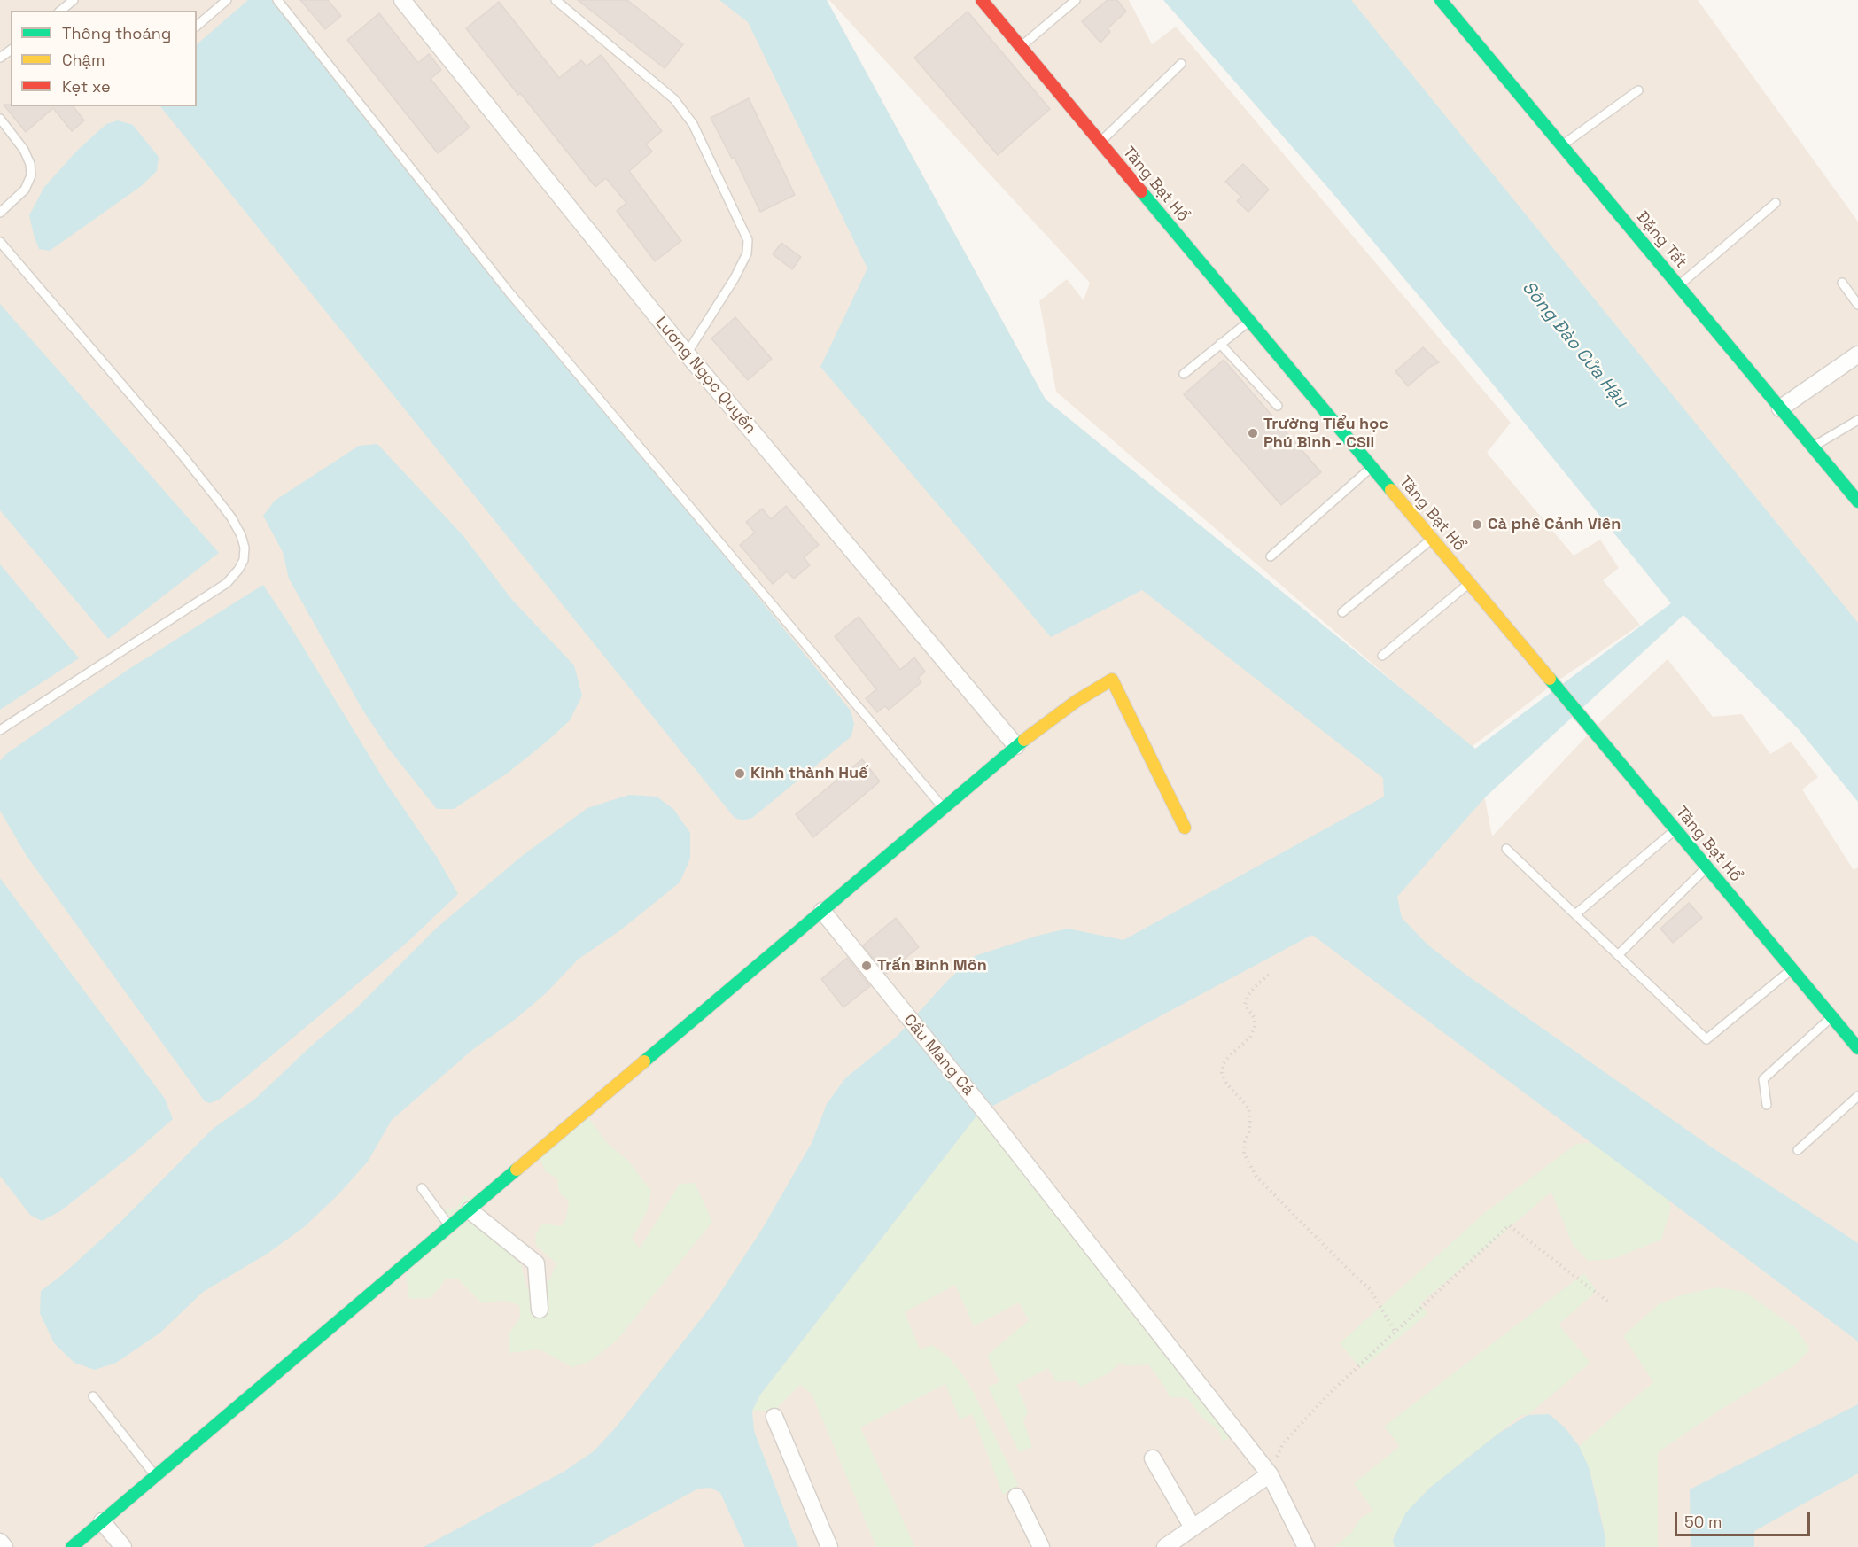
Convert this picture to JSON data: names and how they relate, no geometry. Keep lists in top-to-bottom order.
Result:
{
  "streets": {
    "street": [
      "Tăng Bạt Hổ",
      "Đặng Tất",
      "Lương Ngọc Quyến",
      "Cầu Mang Cá"
    ]
  },
  "water": ["Sông Đào Cửa Hậu"],
  "places": [
    "Trường Tiểu học Phú Bình - CSII",
    "Cà phê Cảnh Viên",
    "Kinh thành Huế",
    "Trấn Bình Môn"
  ],
  "legend": ["Thông thoáng", "Chậm", "Kẹt xe"],
  "scale_bar": "50 m"
}
